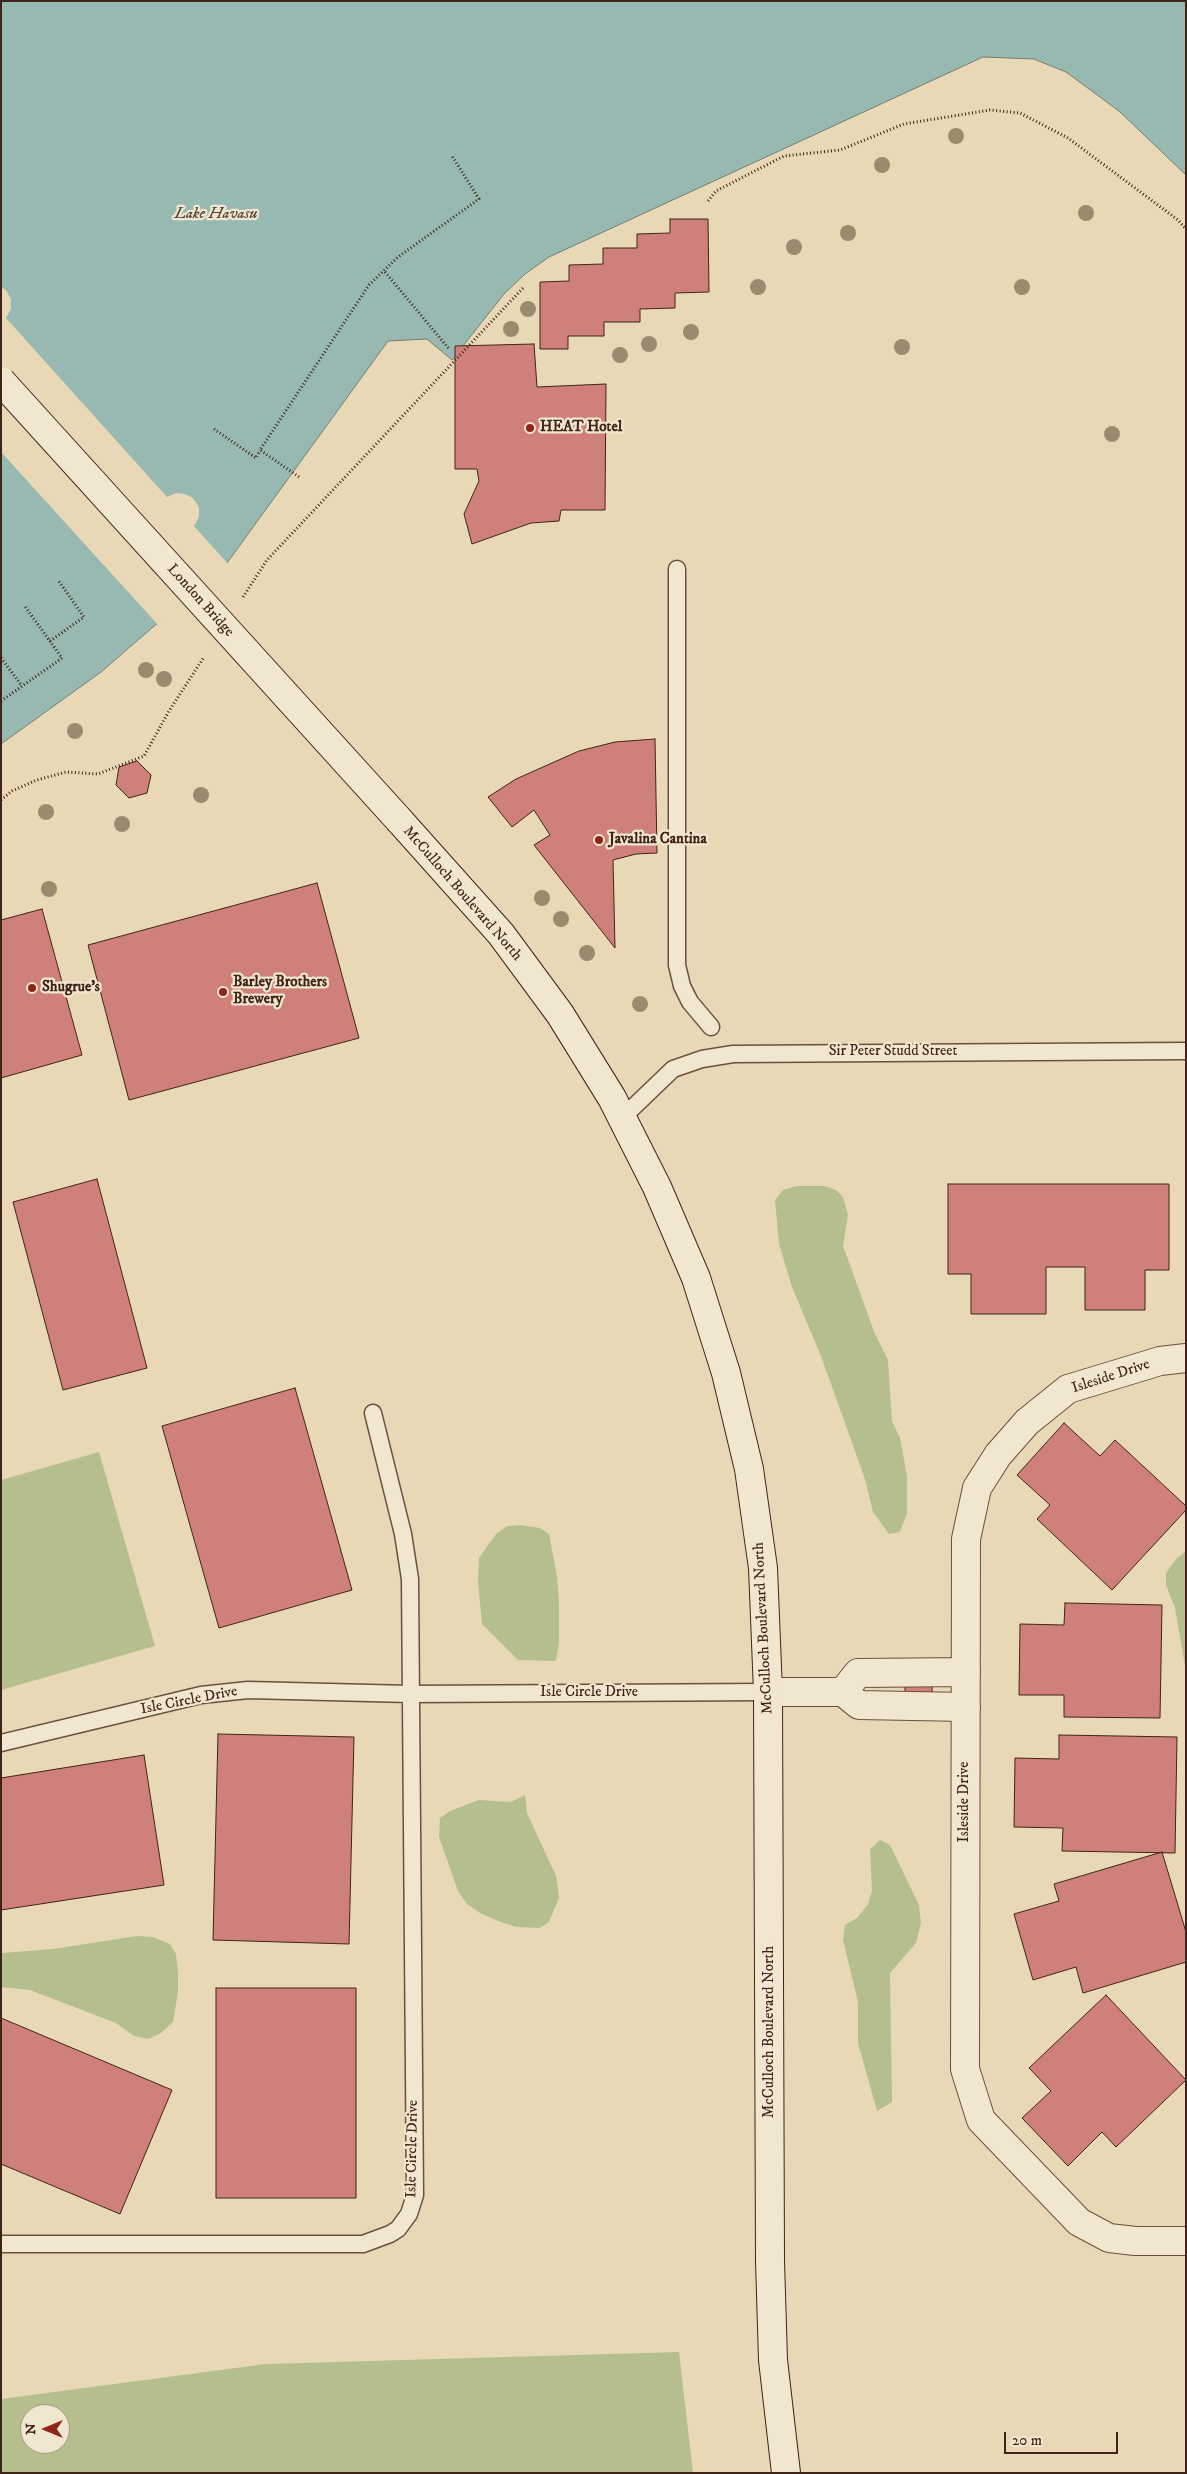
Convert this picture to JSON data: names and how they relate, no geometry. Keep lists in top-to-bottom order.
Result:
{
  "streets": {
    "street": ["London Bridge", "McCulloch Boulevard North", "Isleside Drive"],
    "lane": ["Sir Peter Studd Street", "Isle Circle Drive"]
  },
  "crossings": [
    ["London Bridge", "McCulloch Boulevard North"],
    ["McCulloch Boulevard North", "Sir Peter Studd Street"],
    ["McCulloch Boulevard North", "Isle Circle Drive"]
  ],
  "water": ["Lake Havasu"],
  "places": [
    "HEAT Hotel",
    "Javalina Cantina",
    "Shugrue's",
    "Barley Brothers Brewery"
  ],
  "scale_bar": "20 m",
  "north": "left"
}
